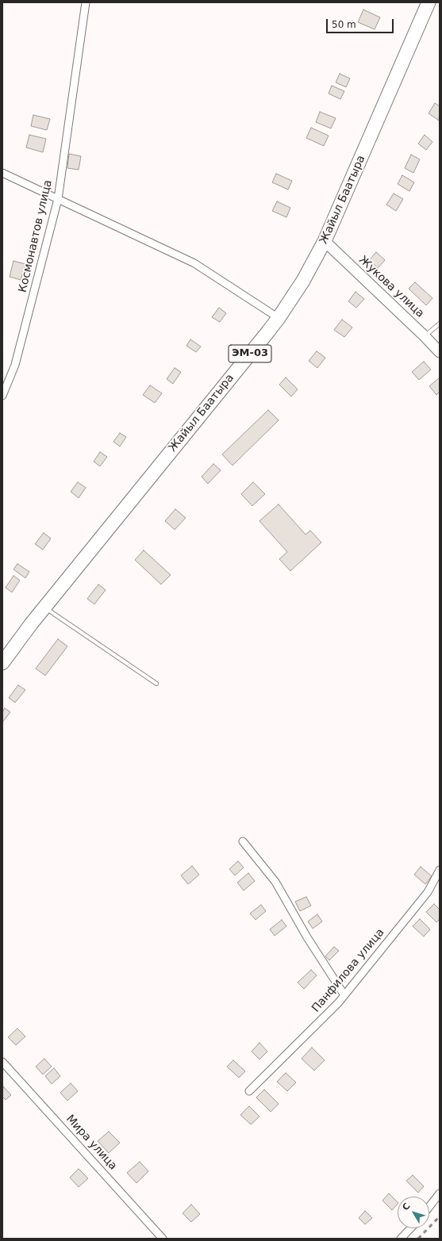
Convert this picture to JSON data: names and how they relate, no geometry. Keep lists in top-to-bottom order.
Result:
{
  "streets": {
    "highway": ["Жайыл Баатыра", "ЭМ-03"],
    "street": [
      "Космонавтов улица",
      "Жукова улица",
      "Панфилова улица",
      "Мира улица"
    ]
  },
  "crossings": [
    ["Жайыл Баатыра", "Жукова улица"]
  ],
  "scale_bar": "50 m",
  "north": "top left"
}
